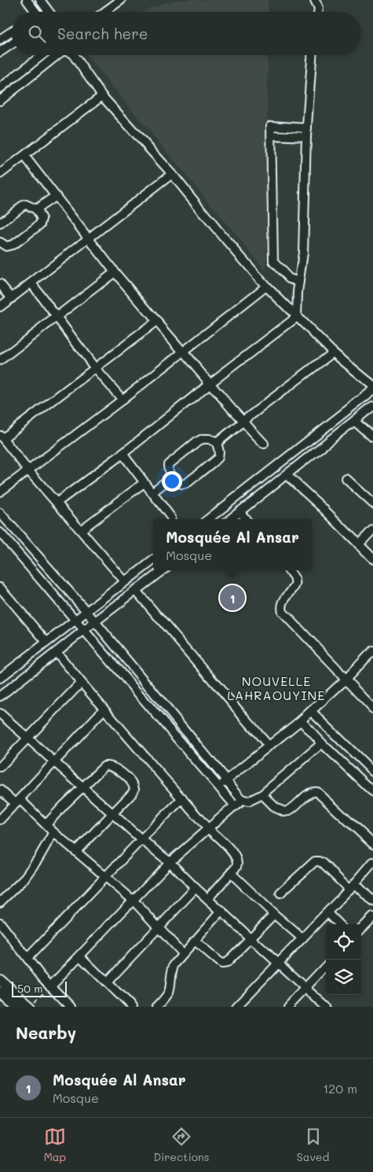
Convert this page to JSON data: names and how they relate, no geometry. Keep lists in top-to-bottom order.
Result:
{
  "districts": ["NOUVELLE LAHRAOUYINE"],
  "scale_bar": "50 m",
  "page": {
    "search": "Search here",
    "popup": ["Mosquée Al Ansar", "Mosque"],
    "pins": "1",
    "scale": "50 m",
    "heading": "Nearby",
    "list": [
      {
        "mark": "1",
        "name": "Mosquée Al Ansar",
        "note": "Mosque",
        "value": "120 m"
      }
    ],
    "nav": ["Map", "Directions", "Saved"]
  }
}
